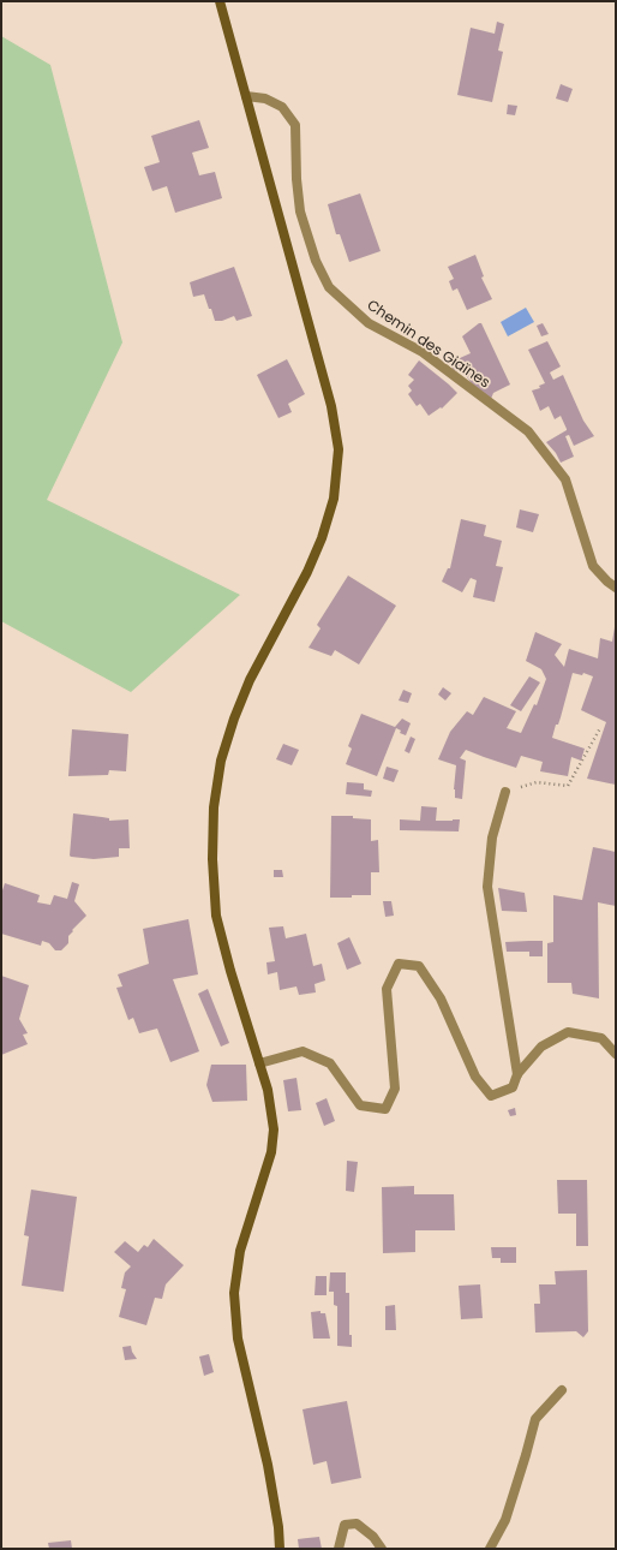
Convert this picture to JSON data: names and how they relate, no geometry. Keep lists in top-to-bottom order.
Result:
{
  "streets": {
    "street": ["Chemin des Giaïnes"]
  }
}
